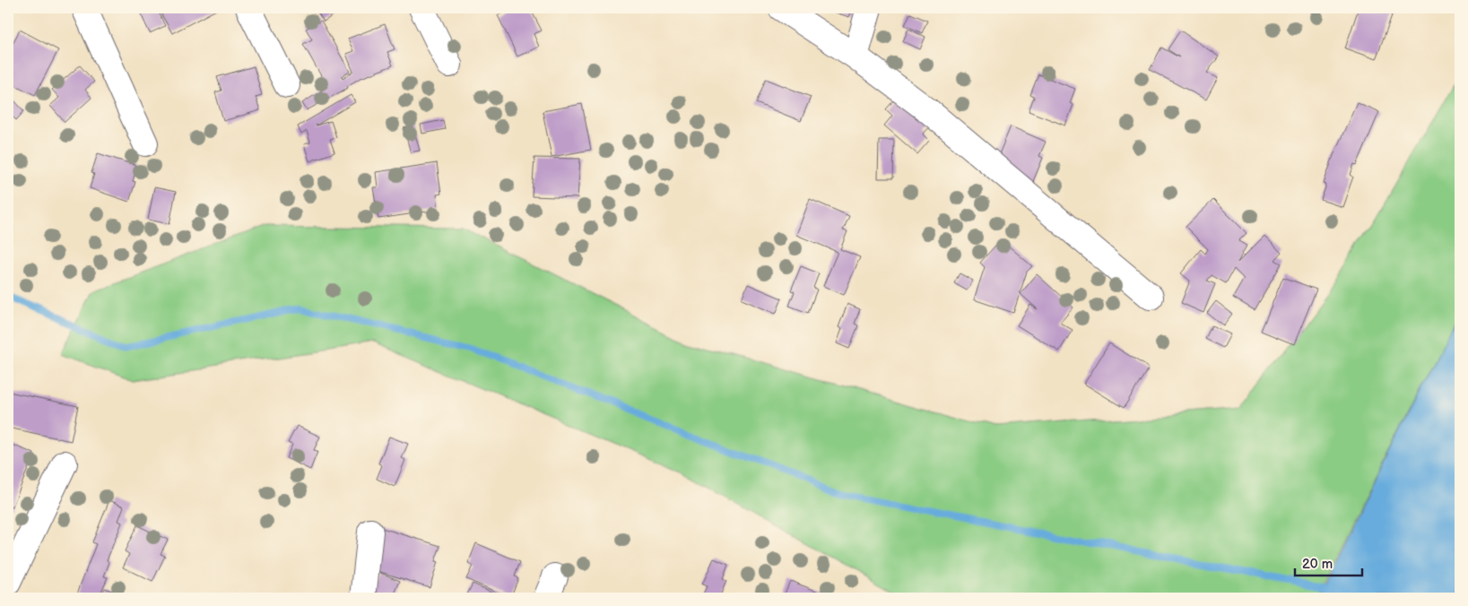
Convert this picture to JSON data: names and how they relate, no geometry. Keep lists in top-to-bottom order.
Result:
{
  "scale_bar": "20 m"
}
